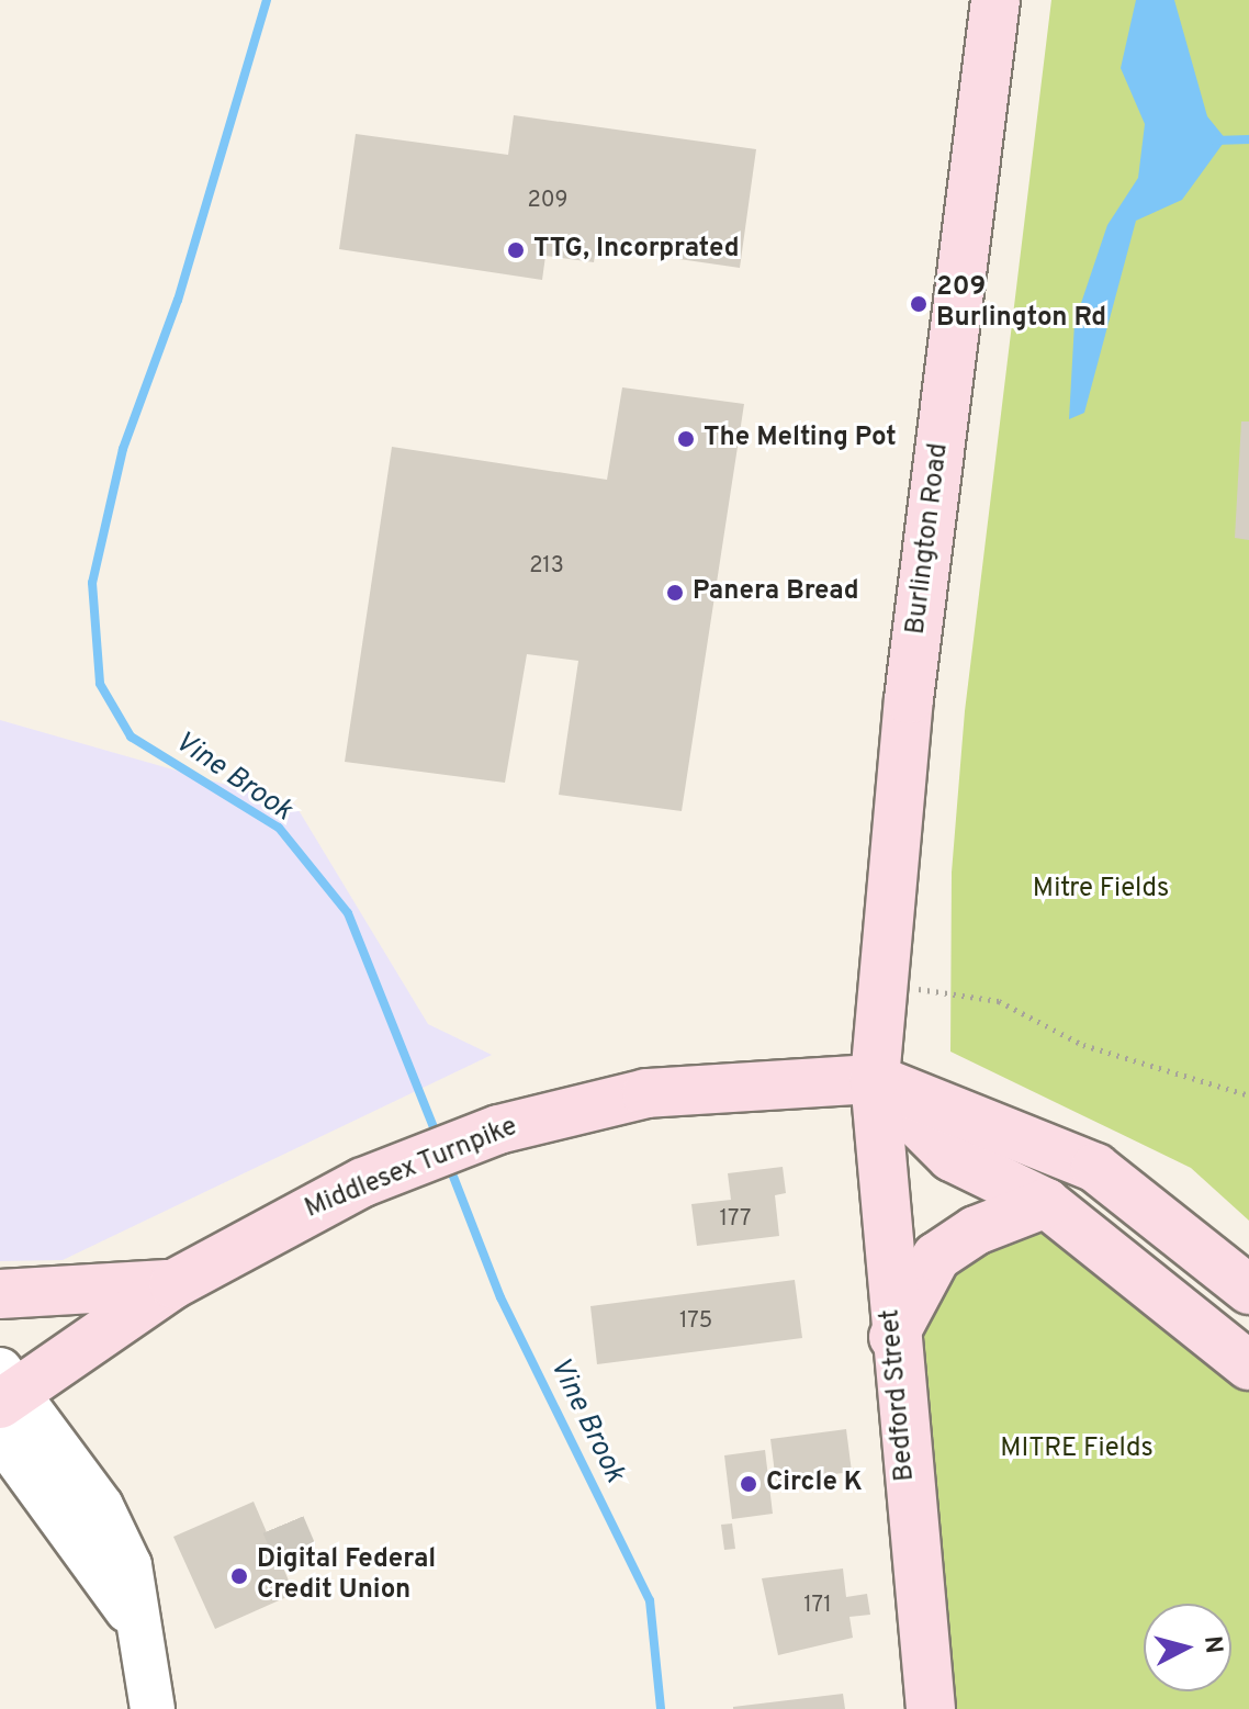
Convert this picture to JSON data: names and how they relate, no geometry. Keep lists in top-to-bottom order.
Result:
{
  "streets": {
    "main road": ["Burlington Road", "Middlesex Turnpike", "Bedford Street"]
  },
  "crossings": [
    ["Burlington Road", "Middlesex Turnpike"],
    ["Burlington Road", "Bedford Street"],
    ["Middlesex Turnpike", "Bedford Street"]
  ],
  "water": ["Vine Brook"],
  "parks": ["Mitre Fields", "MITRE Fields"],
  "places": [
    "TTG, Incorprated",
    "209 Burlington Rd",
    "The Melting Pot",
    "Panera Bread",
    "Circle K",
    "Digital Federal Credit Union"
  ],
  "house_numbers": [
    "209",
    "213",
    "177",
    "175",
    "171"
  ],
  "north": "right"
}
